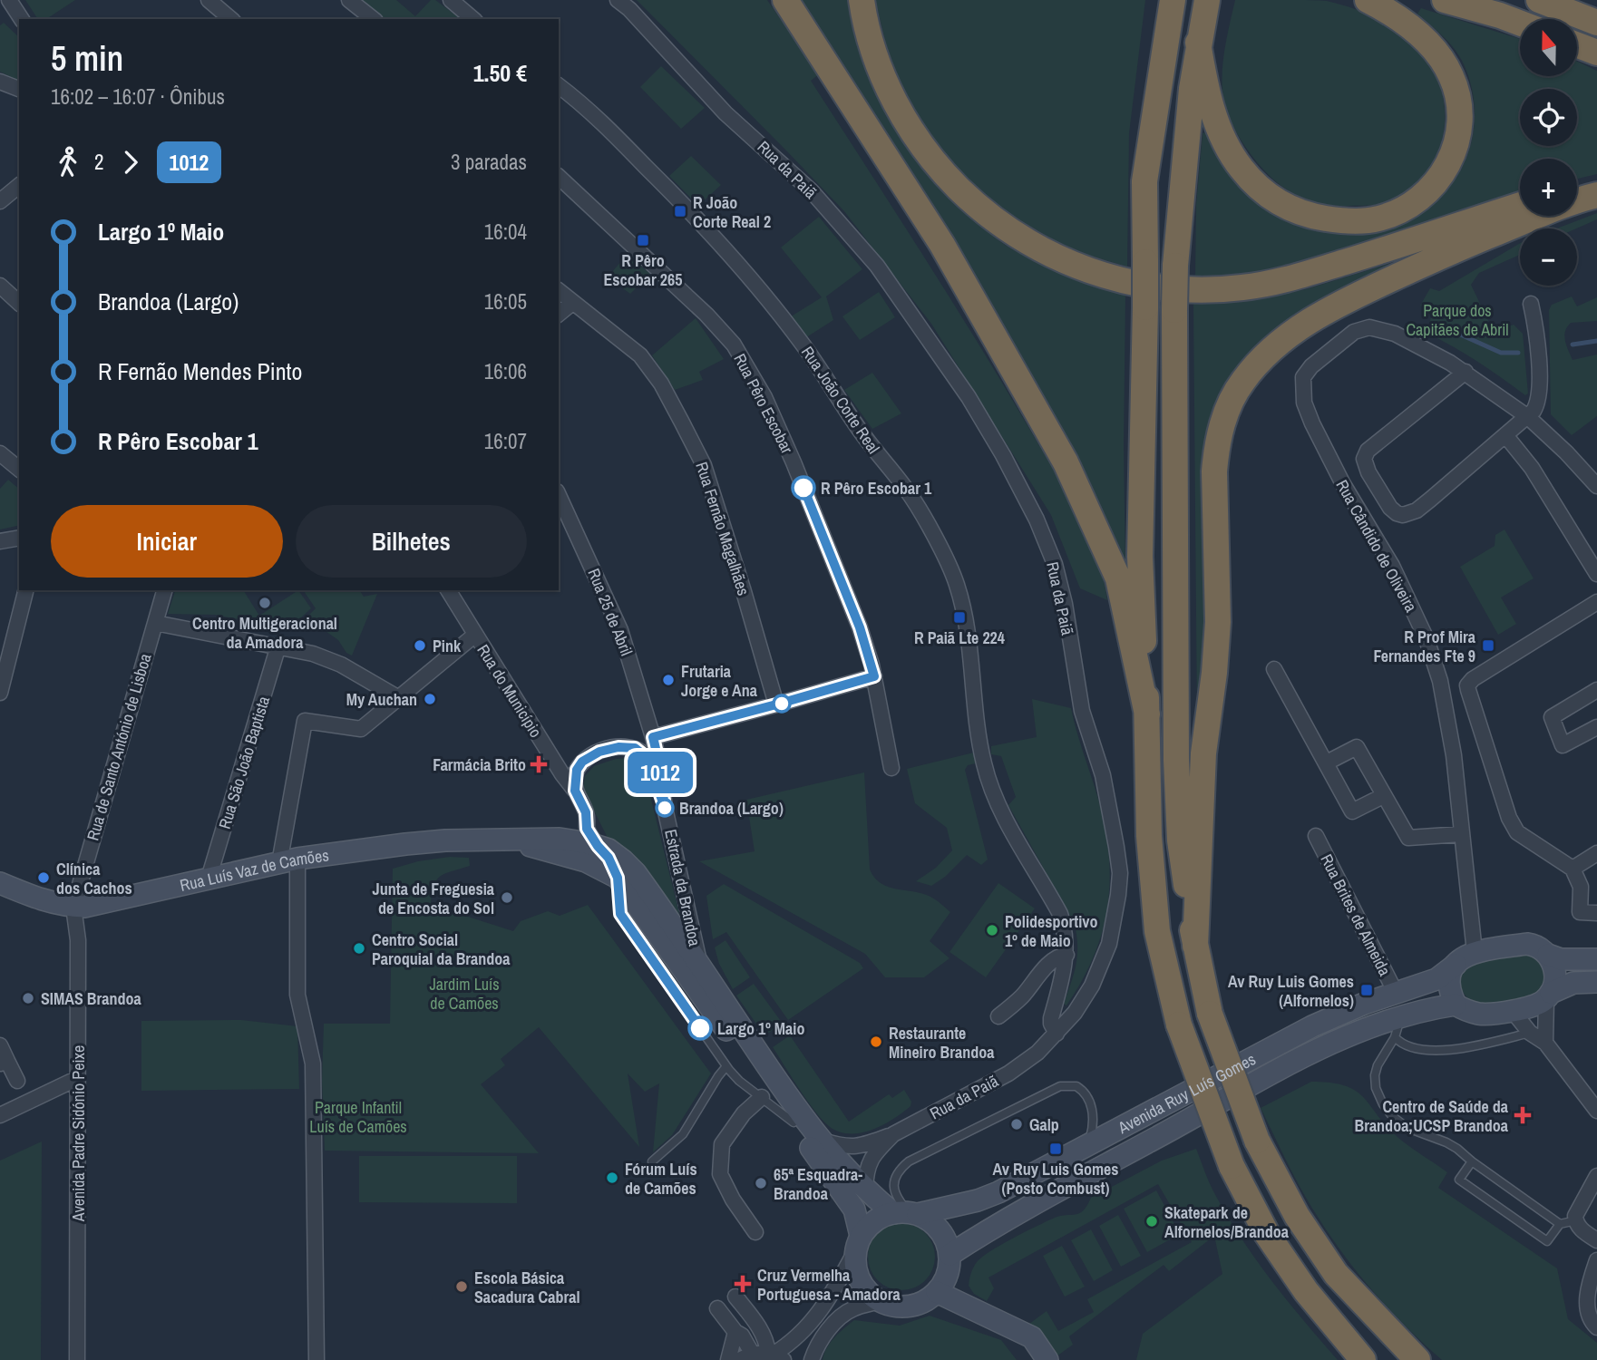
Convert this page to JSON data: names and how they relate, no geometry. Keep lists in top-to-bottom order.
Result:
{
  "streets": {
    "street": [
      "Rua da Paiã",
      "Rua João Corte Real",
      "Rua Pêro Escobar",
      "Rua Fernão Magalhães",
      "Rua Cândido de Oliveira",
      "Rua 25 de Abril",
      "Rua do Município",
      "Rua de Santo António de Lisboa",
      "Rua São João Baptista",
      "Rua Luís Vaz de Camões",
      "Estrada da Brandoa",
      "Rua Brites de Almeida",
      "Avenida Ruy Luís Gomes",
      "Avenida Padre Sidónio Peixe"
    ]
  },
  "crossings": [
    ["Rua da Paiã", "Rua João Corte Real"],
    ["Rua Cândido de Oliveira", "Avenida Ruy Luís Gomes"],
    ["Rua 25 de Abril", "Estrada da Brandoa"],
    ["Rua de Santo António de Lisboa", "Rua Luís Vaz de Camões"],
    ["Rua de Santo António de Lisboa", "Avenida Padre Sidónio Peixe"],
    ["Rua São João Baptista", "Rua Luís Vaz de Camões"],
    ["Rua Luís Vaz de Camões", "Avenida Padre Sidónio Peixe"],
    ["Rua Brites de Almeida", "Avenida Ruy Luís Gomes"]
  ],
  "parks": ["Parque dos Capitães de Abril", "Jardim Luís de Camões", "Parque Infantil Luís de Camões"],
  "places": {
    "transit": [
      "R João Corte Real 2",
      "R Pêro Escobar 265",
      "R Paiã Lte 224",
      "R Prof Mira Fernandes Fte 9",
      "Av Ruy Luis Gomes (Alfornelos)",
      "Av Ruy Luis Gomes (Posto Combust)"
    ],
    "other": [
      "R Pêro Escobar 1",
      "Centro Multigeracional da Amadora",
      "Pink",
      "Frutaria Jorge e Ana",
      "My Auchan",
      "Brandoa (Largo)",
      "Clínica dos Cachos",
      "Junta de Freguesia de Encosta do Sol",
      "Polidesportivo 1º de Maio",
      "Centro Social Paroquial da Brandoa",
      "SIMAS Brandoa",
      "Largo 1º Maio",
      "Restaurante Mineiro Brandoa",
      "Galp",
      "Fórum Luís de Camões",
      "65ª Esquadra- Brandoa",
      "Skatepark de Alfornelos/Brandoa",
      "Escola Básica Sacadura Cabral"
    ],
    "health": ["Farmácia Brito", "Centro de Saúde da Brandoa;UCSP Brandoa", "Cruz Vermelha Portuguesa - Amadora"]
  },
  "lines": ["bus line 1012"],
  "north": "top",
  "page": {
    "on_map": "1012",
    "map_buttons": ["+", "−"],
    "heading": ["5 min", "16:02 – 16:07 · Ônibus", "1.50 €"],
    "legs": ["2", "1012", "3 paradas"],
    "list": [
      {
        "name": "Largo 1º Maio",
        "value": "16:04"
      },
      {
        "name": "Brandoa (Largo)",
        "value": "16:05"
      },
      {
        "name": "R Fernão Mendes Pinto",
        "value": "16:06"
      },
      {
        "name": "R Pêro Escobar 1",
        "value": "16:07"
      }
    ],
    "buttons": ["Iniciar", "Bilhetes"]
  }
}
